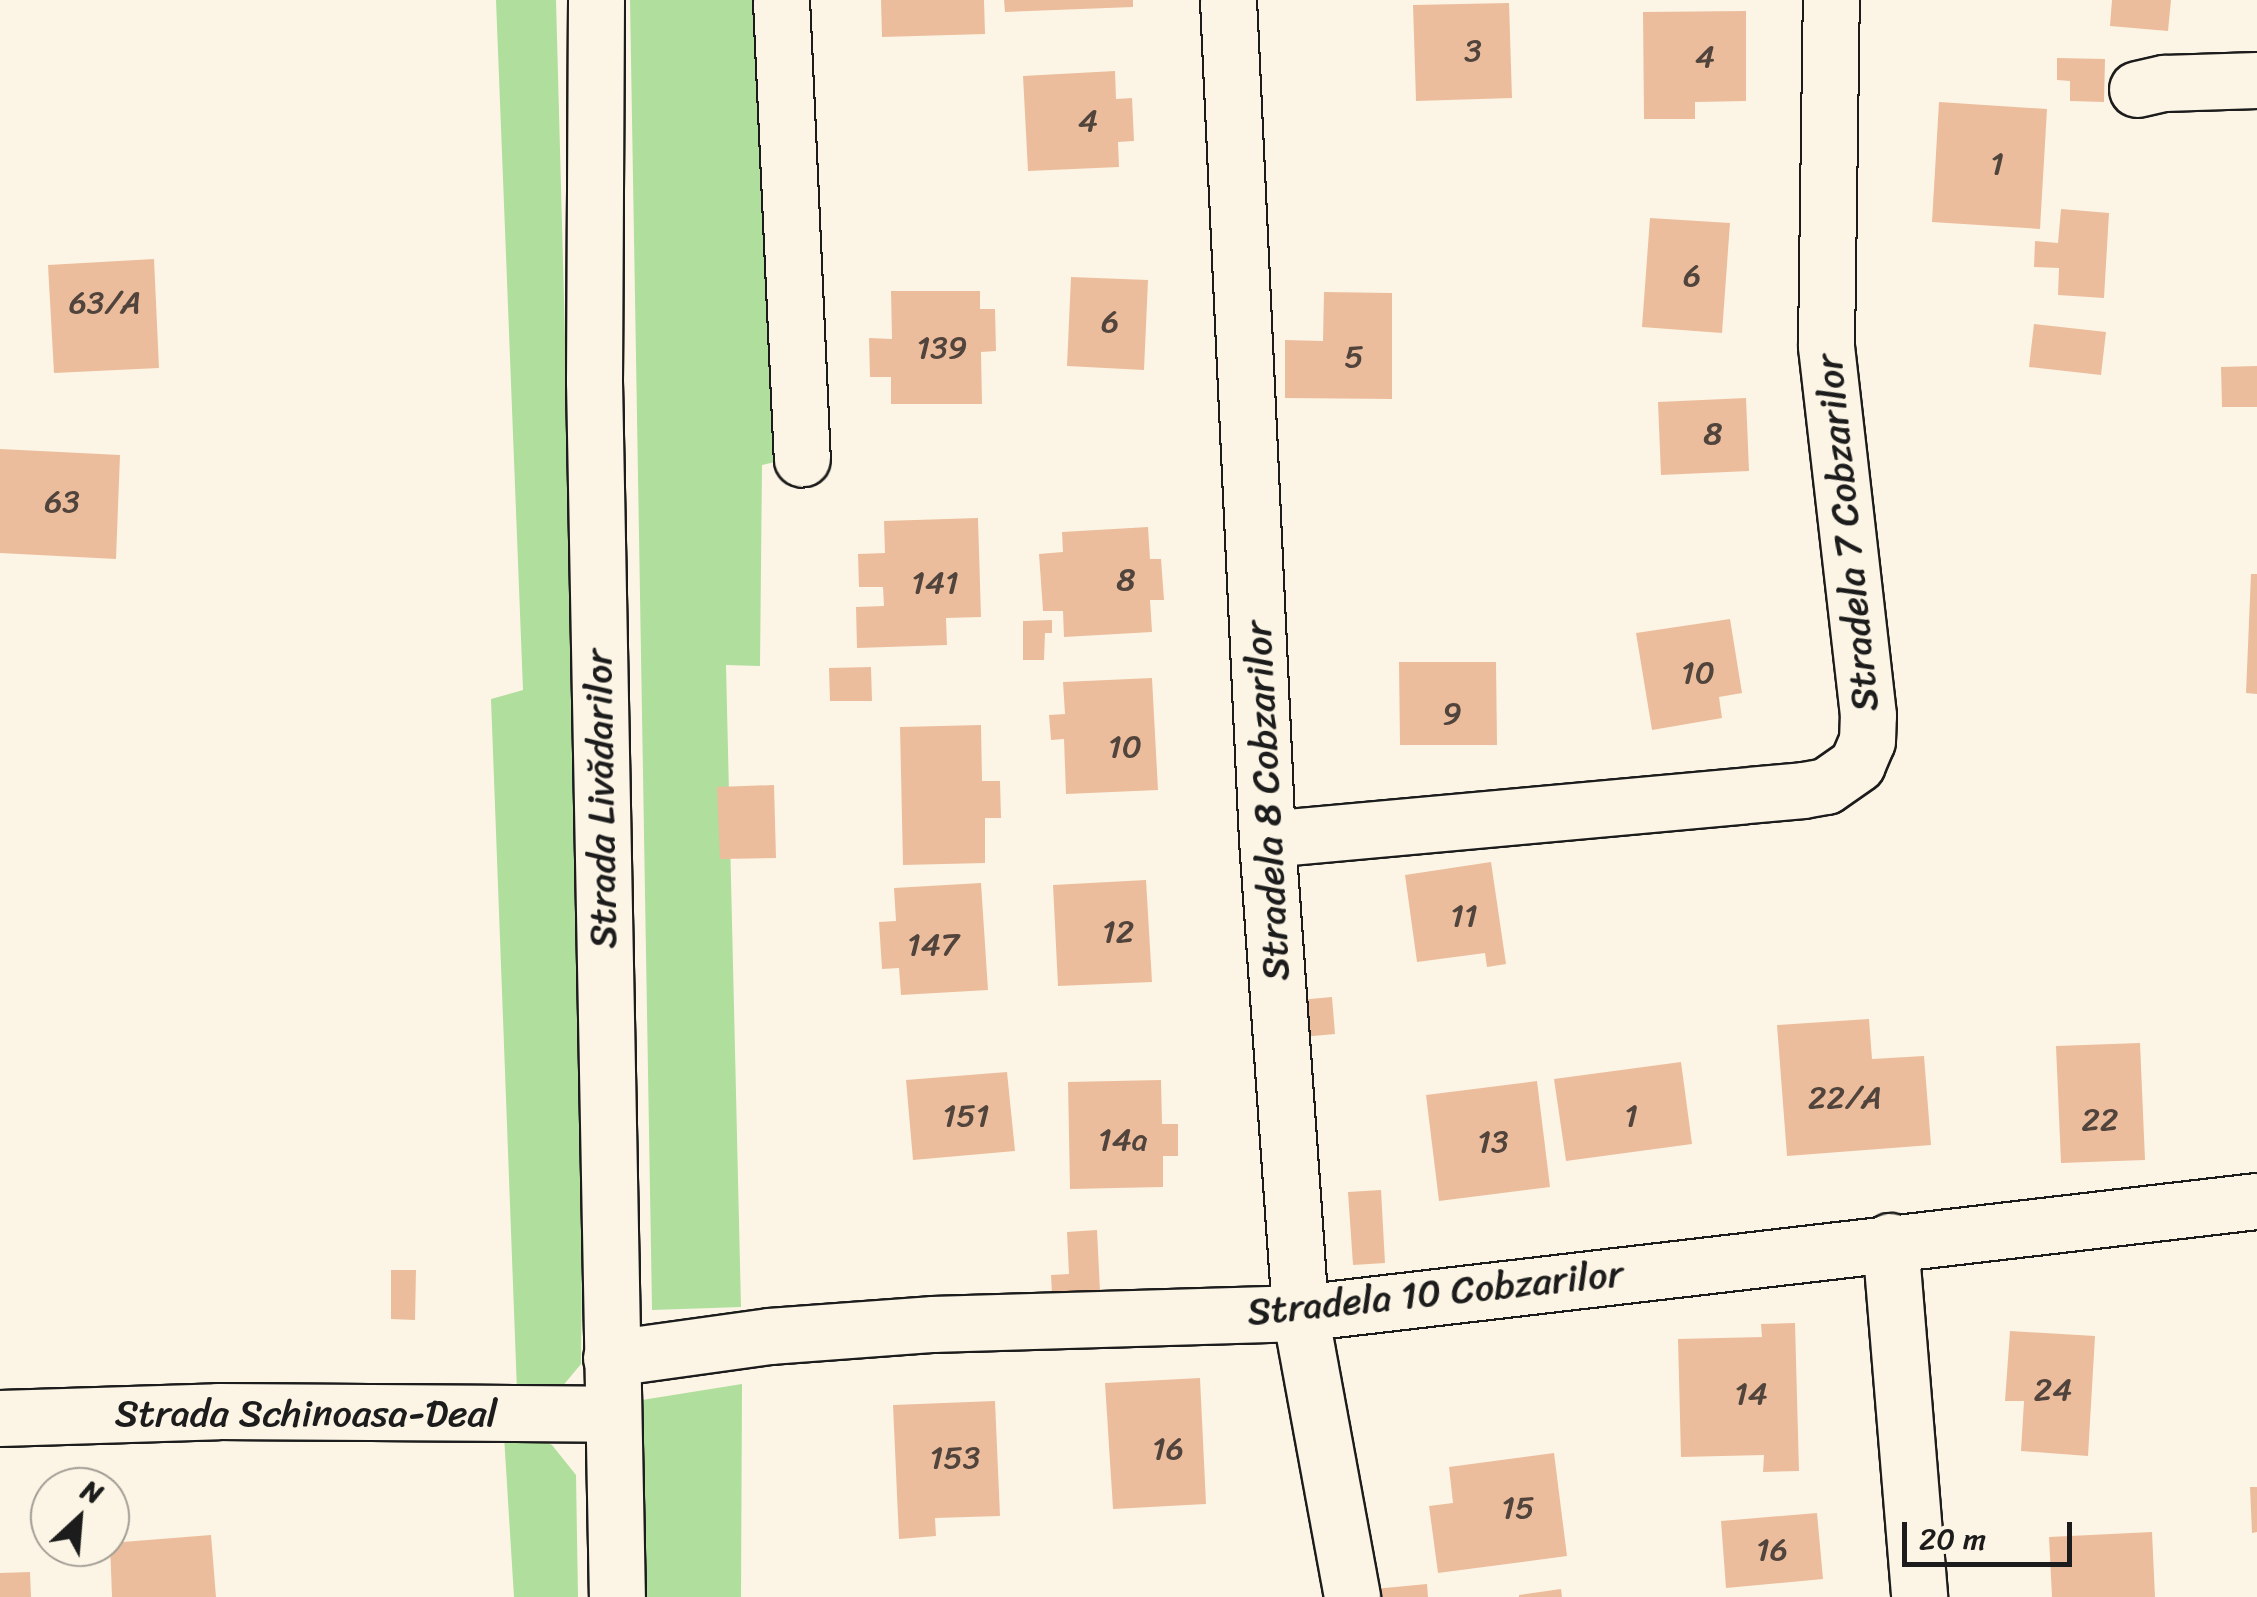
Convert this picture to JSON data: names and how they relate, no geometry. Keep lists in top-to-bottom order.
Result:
{
  "streets": {
    "street": [
      "Stradela 7 Cobzarilor",
      "Strada Livădarilor",
      "Stradela 8 Cobzarilor",
      "Stradela 10 Cobzarilor",
      "Strada Schinoasa-Deal"
    ]
  },
  "crossings": [
    ["Stradela 7 Cobzarilor", "Stradela 8 Cobzarilor"],
    ["Strada Livădarilor", "Stradela 10 Cobzarilor"],
    ["Strada Livădarilor", "Strada Schinoasa-Deal"],
    ["Stradela 8 Cobzarilor", "Stradela 10 Cobzarilor"]
  ],
  "house_numbers": [
    "3",
    "4",
    "4",
    "1",
    "6",
    "63/A",
    "6",
    "139",
    "5",
    "8",
    "63",
    "8",
    "141",
    "10",
    "9",
    "10",
    "11",
    "12",
    "147",
    "22/A",
    "151",
    "1",
    "22",
    "14a",
    "13",
    "24",
    "14",
    "16",
    "153",
    "15",
    "16"
  ],
  "scale_bar": "20 m",
  "north": "top right"
}
